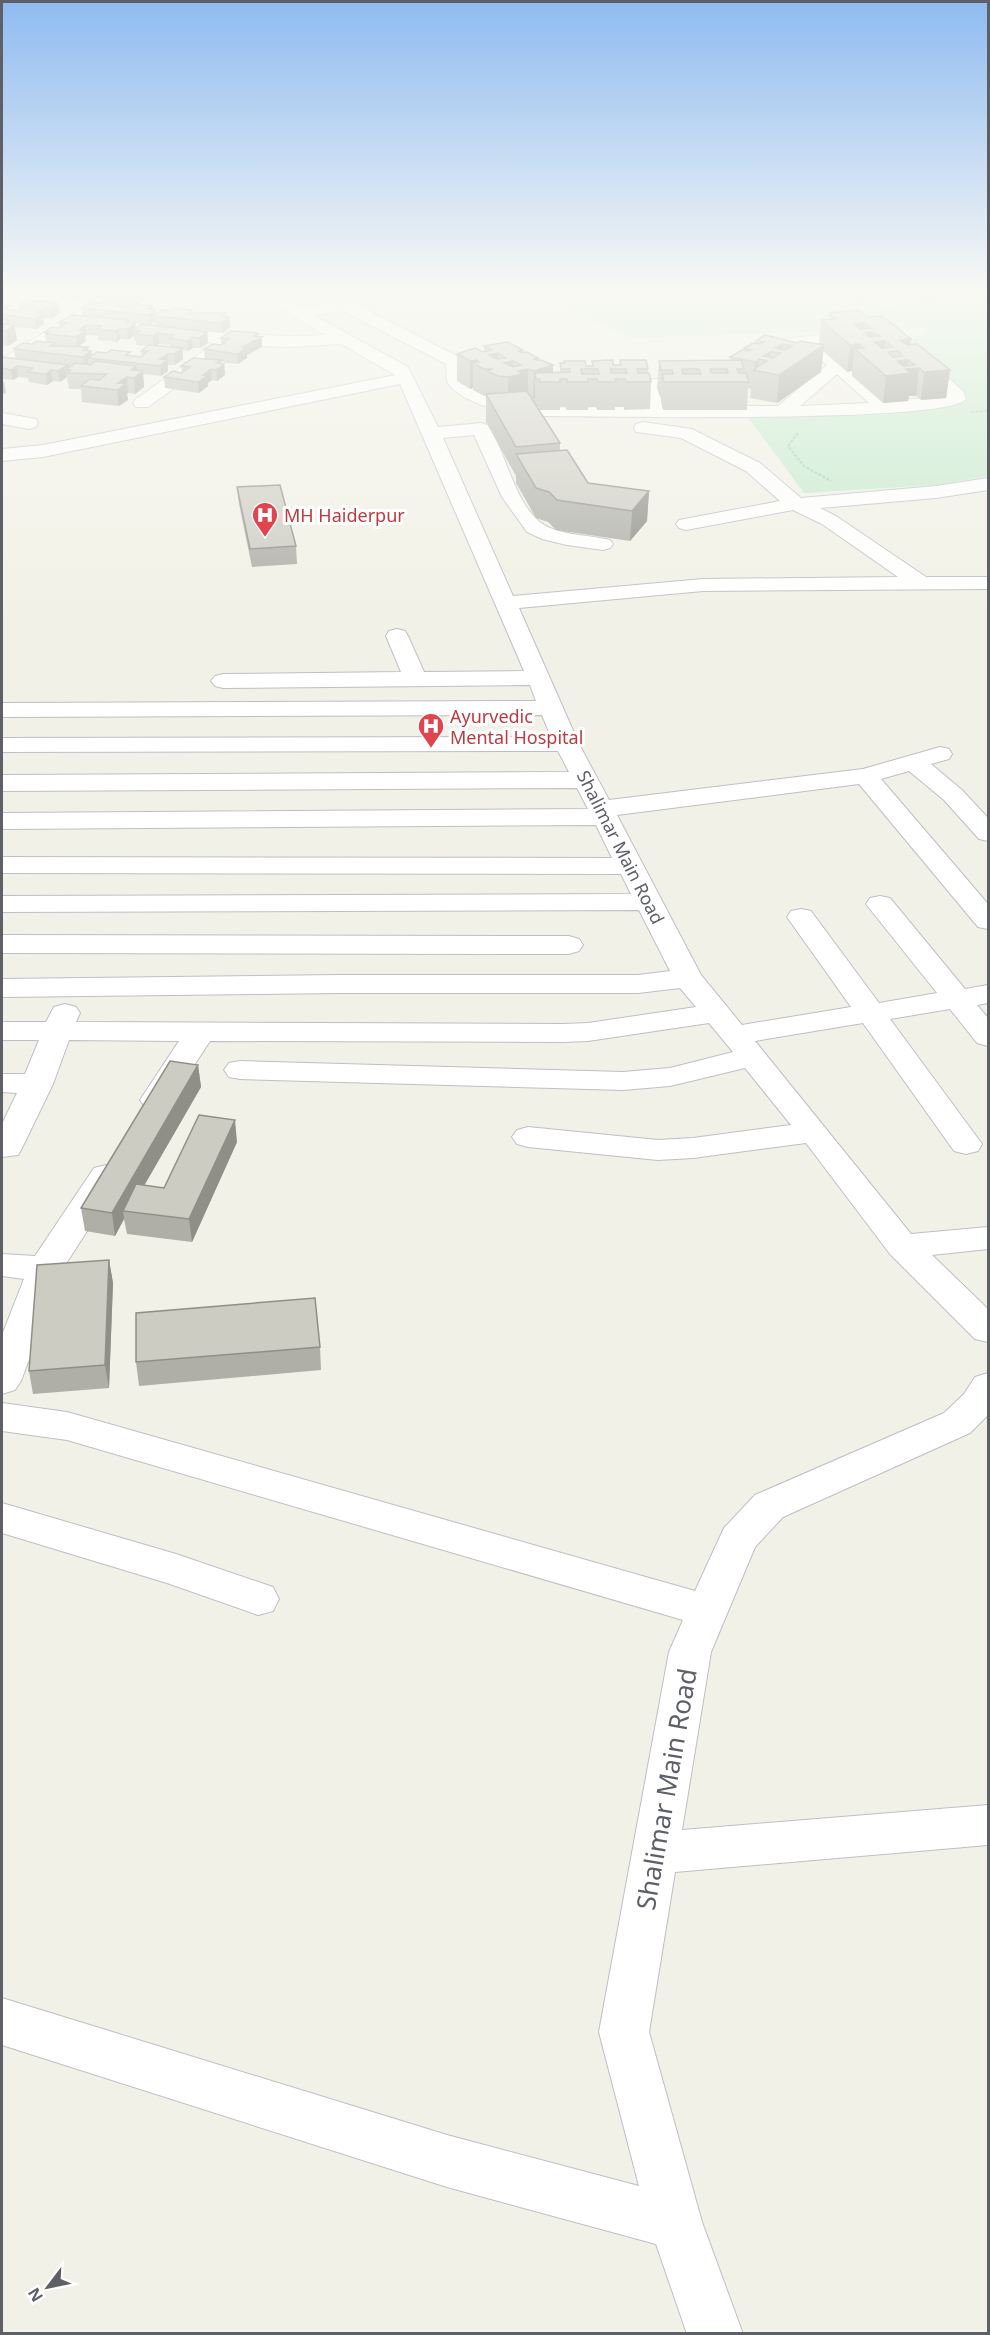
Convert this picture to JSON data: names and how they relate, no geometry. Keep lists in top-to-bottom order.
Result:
{
  "streets": {
    "street": ["Shalimar Main Road"]
  },
  "places": {
    "hospital": ["MH Haiderpur", "Ayurvedic Mental Hospital"]
  },
  "north": "bottom left"
}
